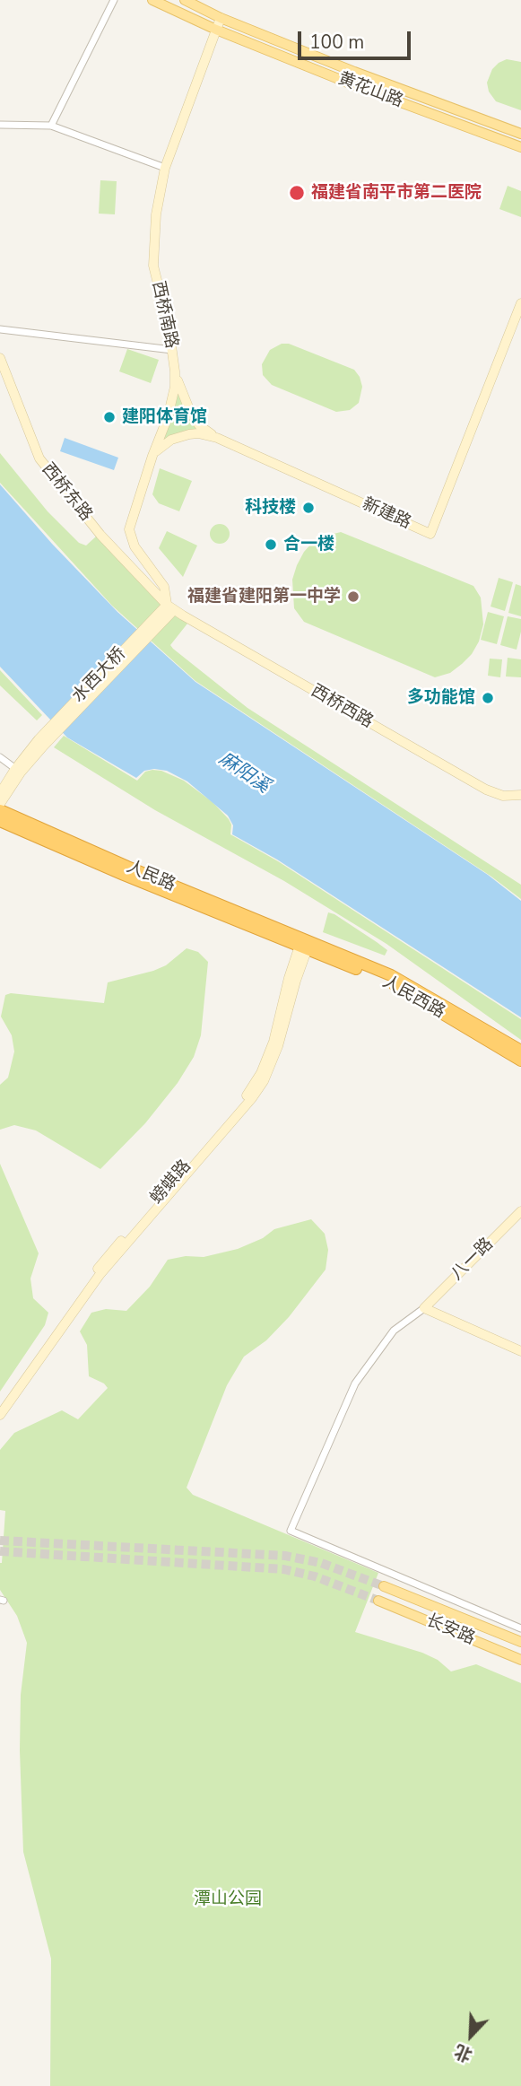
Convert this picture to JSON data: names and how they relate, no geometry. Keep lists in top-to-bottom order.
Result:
{
  "streets": {
    "highway": ["人民路", "人民西路"],
    "main road": [
      "黄花山路",
      "西桥南路",
      "西桥东路",
      "新建路",
      "水西大桥",
      "西桥西路",
      "螃蜞路",
      "八一路",
      "长安路"
    ]
  },
  "crossings": [
    ["黄花山路", "西桥南路"],
    ["西桥南路", "西桥东路"],
    ["西桥南路", "新建路"],
    ["西桥南路", "水西大桥"],
    ["西桥南路", "西桥西路"],
    ["西桥东路", "水西大桥"],
    ["西桥东路", "西桥西路"],
    ["水西大桥", "西桥西路"],
    ["人民路", "人民西路"],
    ["人民路", "螃蜞路"],
    ["人民西路", "螃蜞路"]
  ],
  "water": ["麻阳溪"],
  "parks": ["潭山公园"],
  "places": [
    "福建省南平市第二医院",
    "建阳体育馆",
    "科技楼",
    "合一楼",
    "福建省建阳第一中学",
    "多功能馆"
  ],
  "scale_bar": "100 m",
  "north": "bottom left"
}
